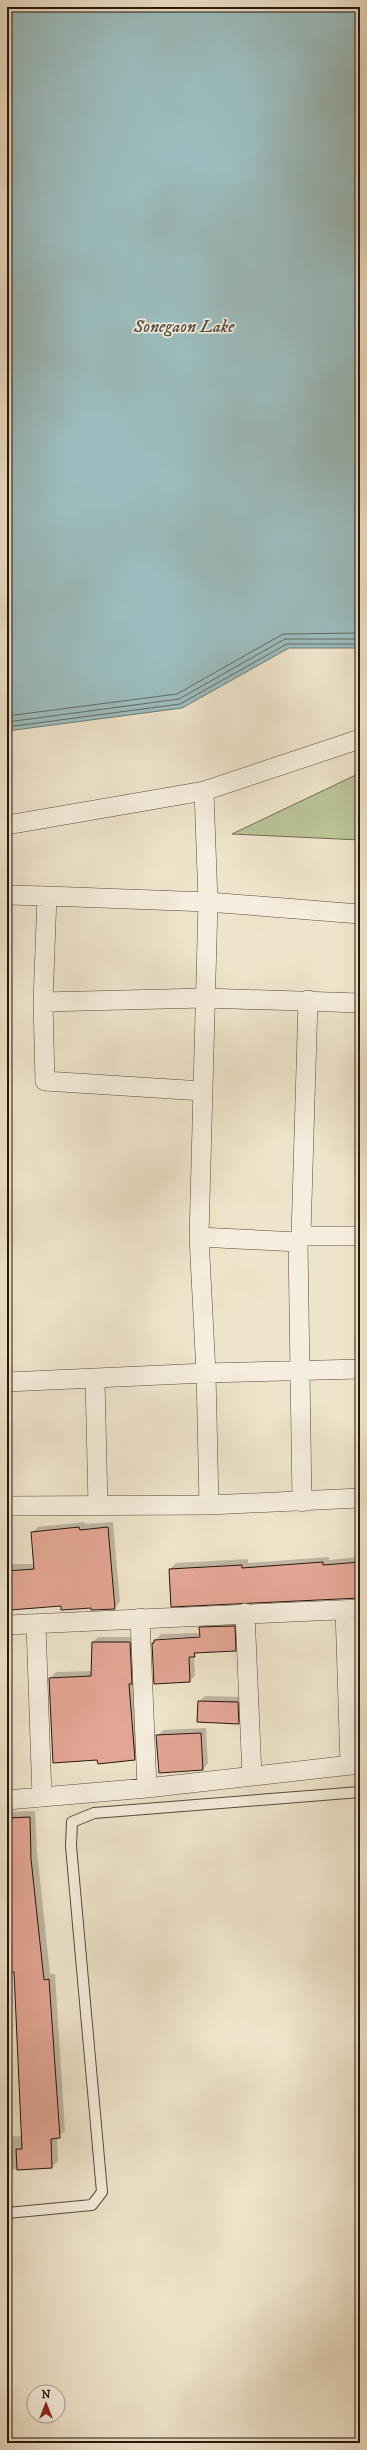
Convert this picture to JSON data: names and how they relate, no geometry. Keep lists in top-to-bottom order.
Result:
{
  "water": ["Sonegaon Lake"],
  "north": "top"
}
